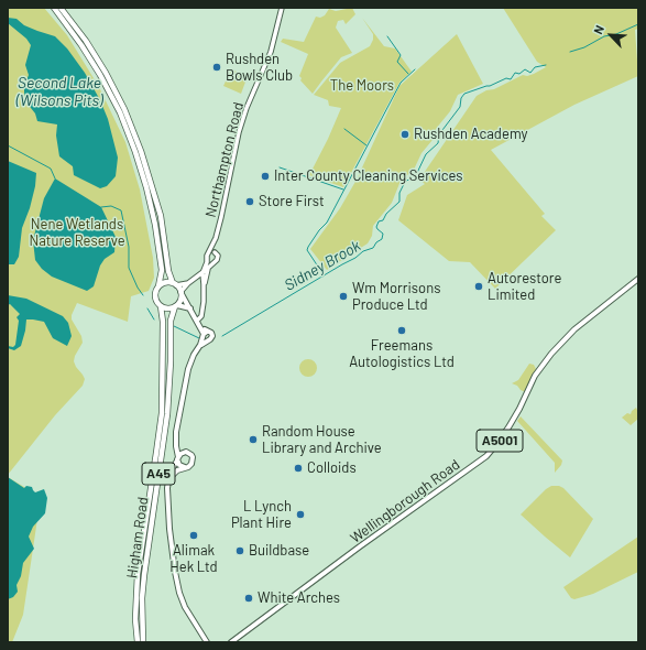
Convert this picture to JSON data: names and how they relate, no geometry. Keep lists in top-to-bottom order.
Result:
{
  "streets": {
    "highway": ["A45", "Higham Road"],
    "main road": ["Northampton Road", "A5001", "Wellingborough Road"]
  },
  "water": ["Second Lake (Wilsons Pits)", "Sidney Brook"],
  "parks": ["The Moors", "Nene Wetlands Nature Reserve"],
  "places": [
    "Rushden Bowls Club",
    "Rushden Academy",
    "Inter County Cleaning Services",
    "Store First",
    "Autorestore Limited",
    "Wm Morrisons Produce Ltd",
    "Freemans Autologistics Ltd",
    "Random House Library and Archive",
    "Colloids",
    "L Lynch Plant Hire",
    "Alimak Hek Ltd",
    "Buildbase",
    "White Arches"
  ],
  "north": "top left"
}
